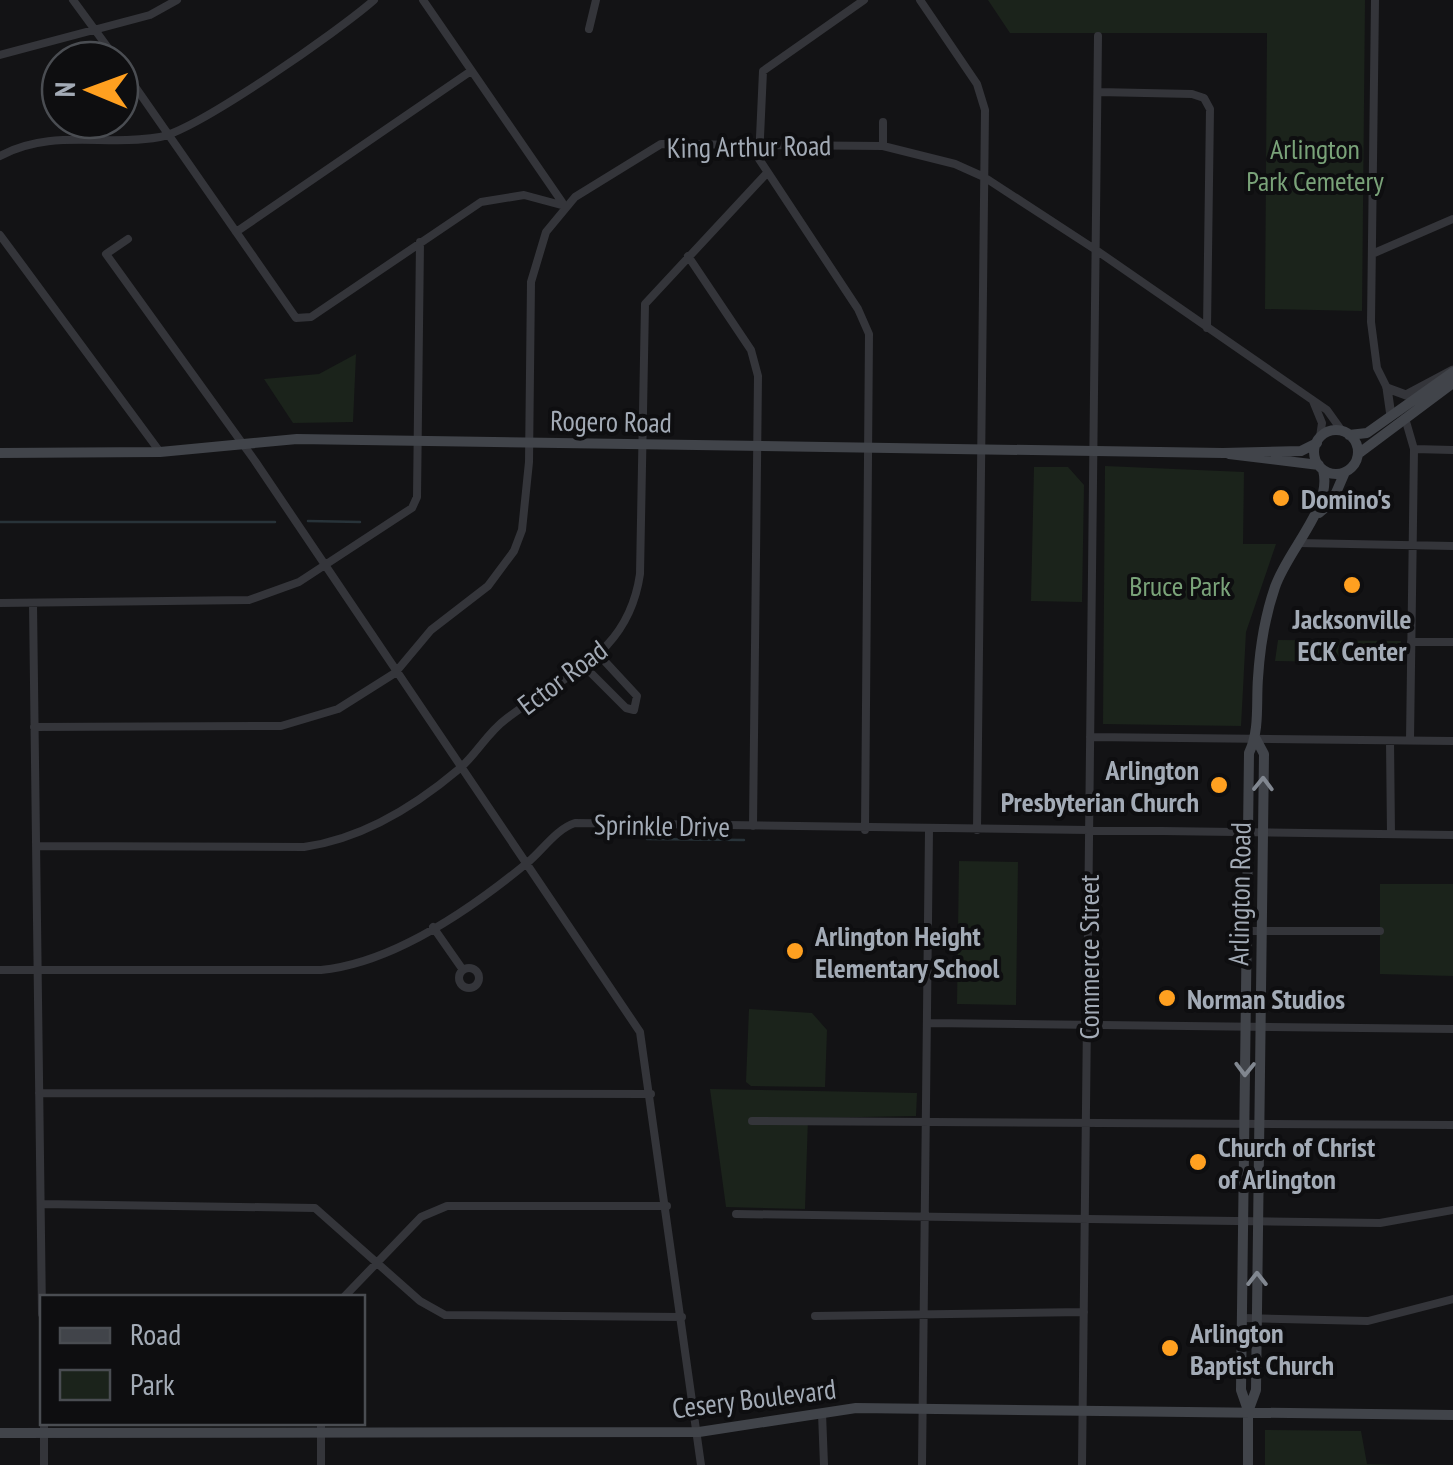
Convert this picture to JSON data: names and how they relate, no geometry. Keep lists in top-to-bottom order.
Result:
{
  "streets": {
    "main road": ["Rogero Road", "Arlington Road", "Cesery Boulevard"],
    "street": [
      "King Arthur Road",
      "Ector Road",
      "Sprinkle Drive",
      "Commerce Street"
    ]
  },
  "crossings": [
    ["King Arthur Road", "Rogero Road"],
    ["King Arthur Road", "Arlington Road"],
    ["King Arthur Road", "Commerce Street"],
    ["Rogero Road", "Ector Road"],
    ["Rogero Road", "Arlington Road"],
    ["Rogero Road", "Commerce Street"],
    ["Sprinkle Drive", "Arlington Road"],
    ["Sprinkle Drive", "Commerce Street"],
    ["Arlington Road", "Cesery Boulevard"],
    ["Commerce Street", "Cesery Boulevard"]
  ],
  "parks": ["Arlington Park Cemetery", "Bruce Park"],
  "places": [
    "Domino's",
    "Jacksonville ECK Center",
    "Arlington Presbyterian Church",
    "Arlington Height Elementary School",
    "Norman Studios",
    "Church of Christ of Arlington",
    "Arlington Baptist Church"
  ],
  "legend": ["Road", "Park"],
  "north": "left"
}
